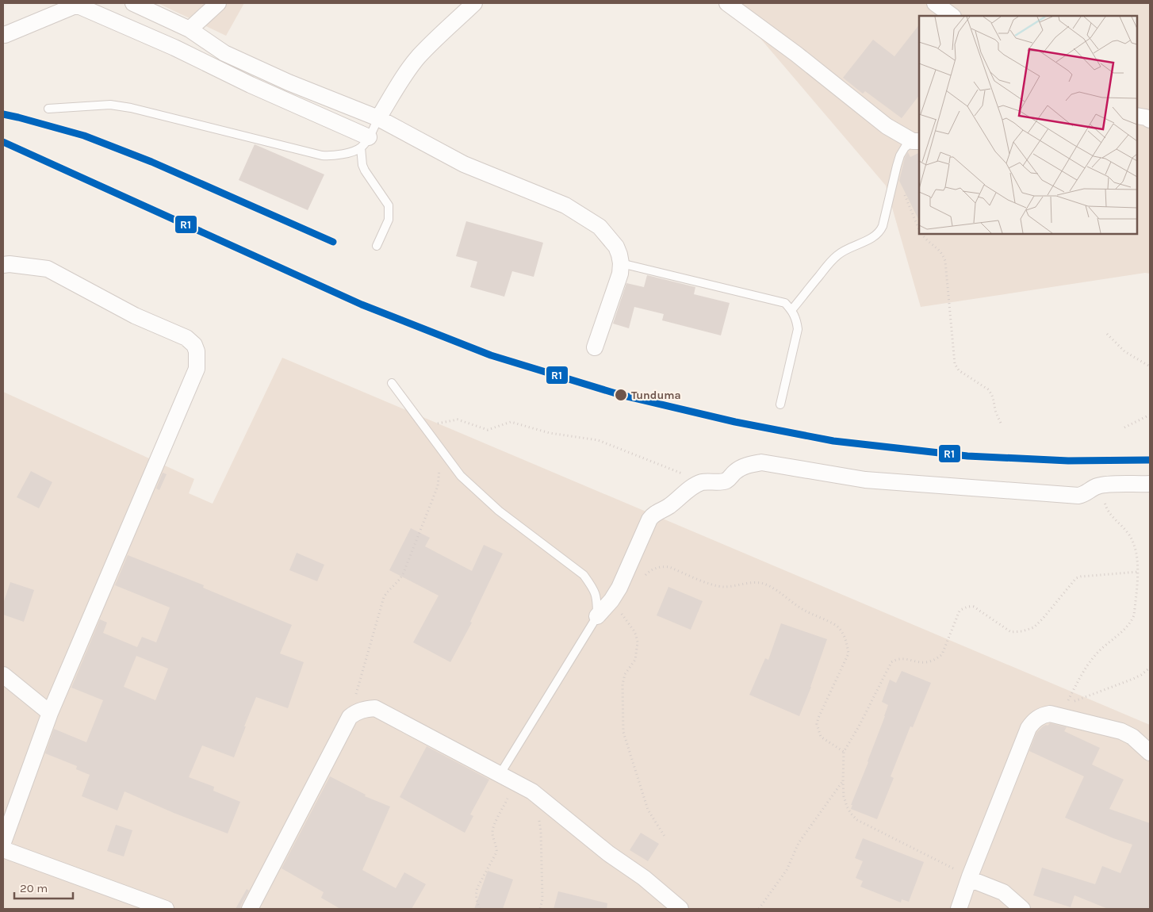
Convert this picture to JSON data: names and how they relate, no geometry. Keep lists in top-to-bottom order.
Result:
{
  "places": ["Tunduma"],
  "lines": ["transit line R1"],
  "scale_bar": "20 m"
}
